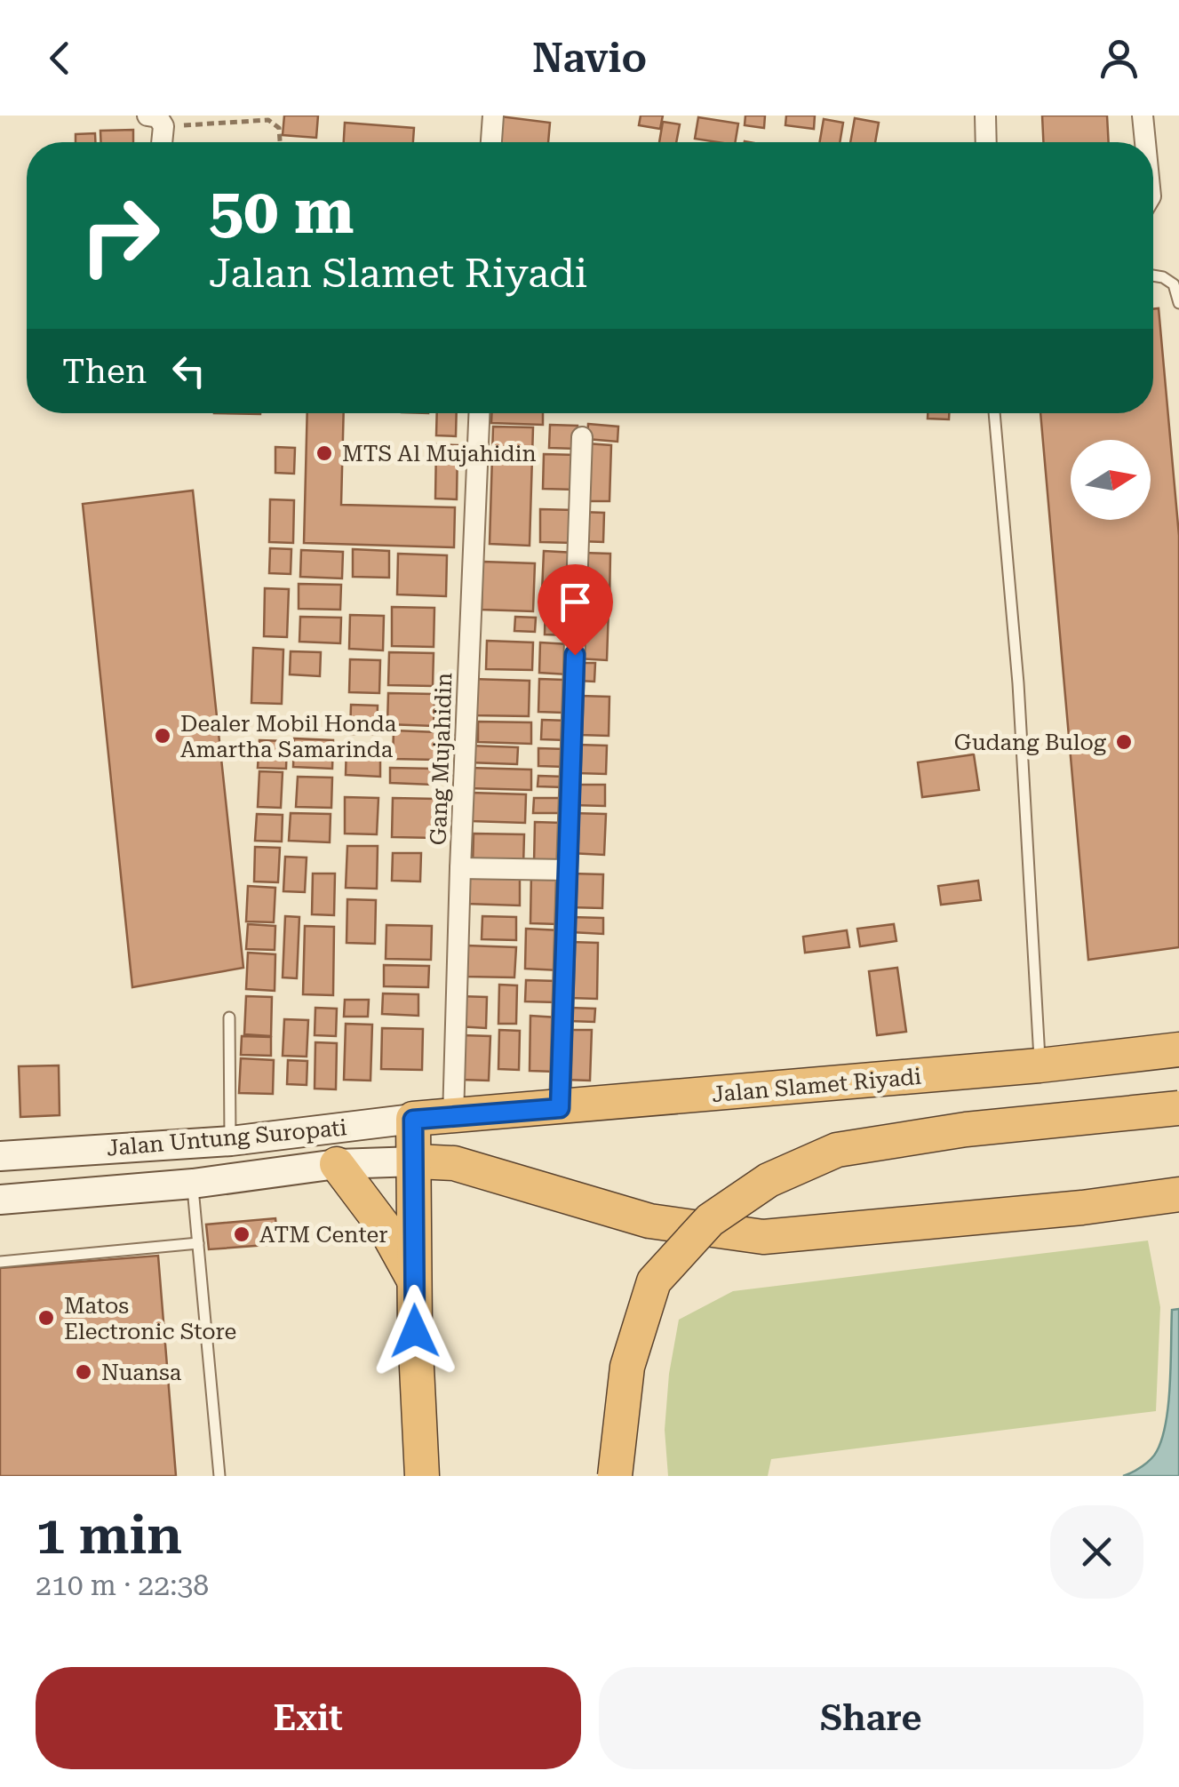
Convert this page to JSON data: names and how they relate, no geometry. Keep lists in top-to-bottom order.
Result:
{
  "streets": {
    "highway": ["Jalan Slamet Riyadi", "Jalan Untung Suropati"],
    "street": ["Gang Mujahidin"]
  },
  "crossings": [
    ["Gang Mujahidin", "Jalan Slamet Riyadi"],
    ["Gang Mujahidin", "Jalan Untung Suropati"],
    ["Jalan Slamet Riyadi", "Jalan Untung Suropati"]
  ],
  "places": [
    "MTS Al Mujahidin",
    "Dealer Mobil Honda Amartha Samarinda",
    "Gudang Bulog",
    "ATM Center",
    "Matos Electronic Store",
    "Nuansa"
  ],
  "north": "right",
  "page": {
    "header": "Navio",
    "turn": ["50 m", "Jalan Slamet Riyadi"],
    "then": "Then",
    "heading": ["1 min", "210 m · 22:38"],
    "buttons": ["Exit", "Share"]
  }
}
